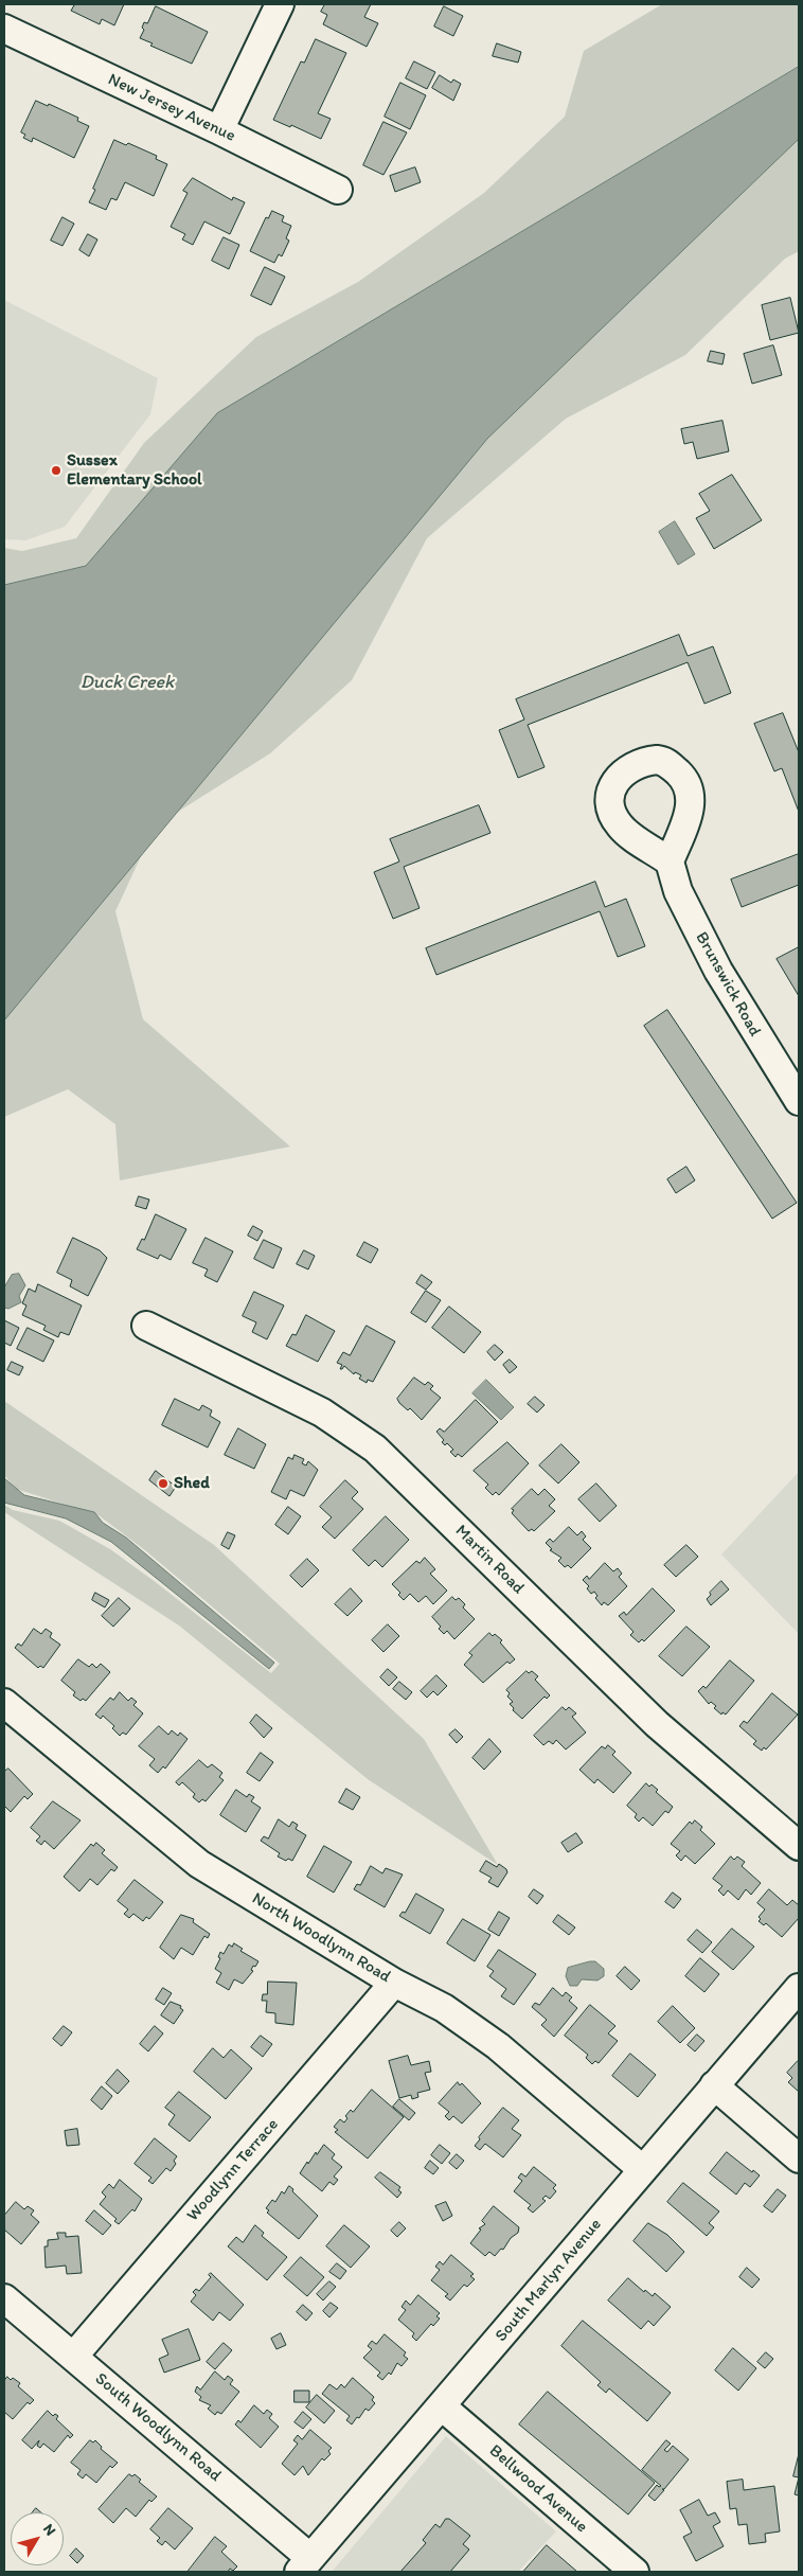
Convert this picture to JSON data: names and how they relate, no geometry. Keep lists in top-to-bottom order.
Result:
{
  "streets": {
    "street": [
      "New Jersey Avenue",
      "Brunswick Road",
      "Martin Road",
      "North Woodlynn Road",
      "Woodlynn Terrace",
      "South Marlyn Avenue",
      "South Woodlynn Road",
      "Bellwood Avenue"
    ]
  },
  "crossings": [
    ["North Woodlynn Road", "Woodlynn Terrace"],
    ["North Woodlynn Road", "South Marlyn Avenue"],
    ["Woodlynn Terrace", "South Woodlynn Road"],
    ["South Marlyn Avenue", "South Woodlynn Road"],
    ["South Marlyn Avenue", "Bellwood Avenue"]
  ],
  "water": ["Duck Creek"],
  "places": ["Sussex Elementary School", "Shed"],
  "north": "top right"
}
